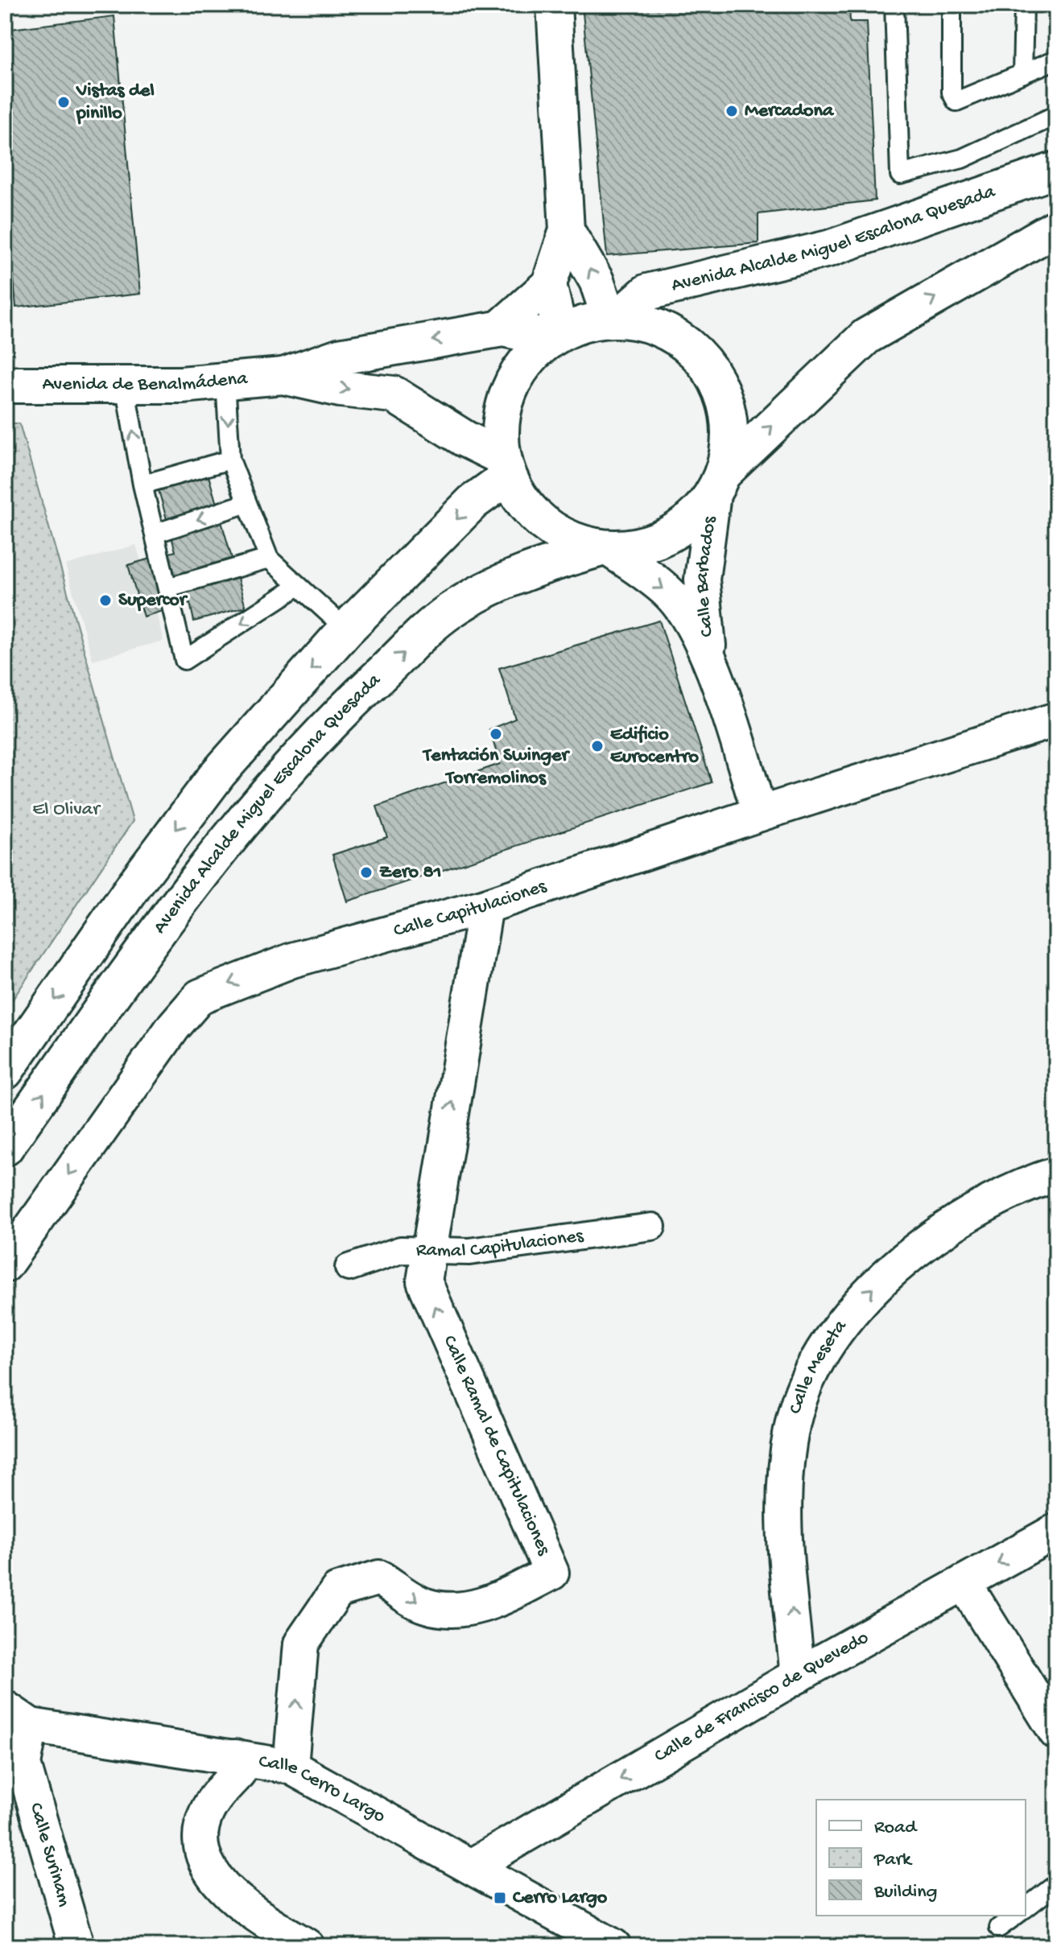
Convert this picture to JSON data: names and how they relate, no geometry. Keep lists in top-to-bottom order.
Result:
{
  "streets": {
    "main road": ["Avenida Alcalde Miguel Escalona Quesada", "Avenida de Benalmádena"],
    "street": [
      "Calle Barbados",
      "Calle Capitulaciones",
      "Ramal Capitulaciones",
      "Calle Meseta",
      "Calle Ramal de Capitulaciones",
      "Calle de Francisco de Quevedo",
      "Calle Cerro Largo",
      "Calle Surinam"
    ]
  },
  "crossings": [
    ["Avenida Alcalde Miguel Escalona Quesada", "Avenida de Benalmádena"],
    ["Avenida Alcalde Miguel Escalona Quesada", "Calle Barbados"],
    ["Avenida de Benalmádena", "Calle Barbados"],
    ["Calle Barbados", "Calle Capitulaciones"],
    ["Calle Capitulaciones", "Calle Ramal de Capitulaciones"],
    ["Ramal Capitulaciones", "Calle Ramal de Capitulaciones"],
    ["Calle Meseta", "Calle de Francisco de Quevedo"],
    ["Calle Ramal de Capitulaciones", "Calle Cerro Largo"],
    ["Calle de Francisco de Quevedo", "Calle Cerro Largo"],
    ["Calle Cerro Largo", "Calle Surinam"]
  ],
  "one_way": ["Calle Capitulaciones", "Calle Meseta", "Calle de Francisco de Quevedo"],
  "parks": ["El Olivar"],
  "places": {
    "other": [
      "Vistas del pinillo",
      "Mercadona",
      "Supercor",
      "Tentación Swinger Torremolinos",
      "Edificio Eurocentro",
      "Zero 81"
    ],
    "transit": ["Cerro Largo"]
  },
  "legend": ["Road", "Park", "Building"]
}
